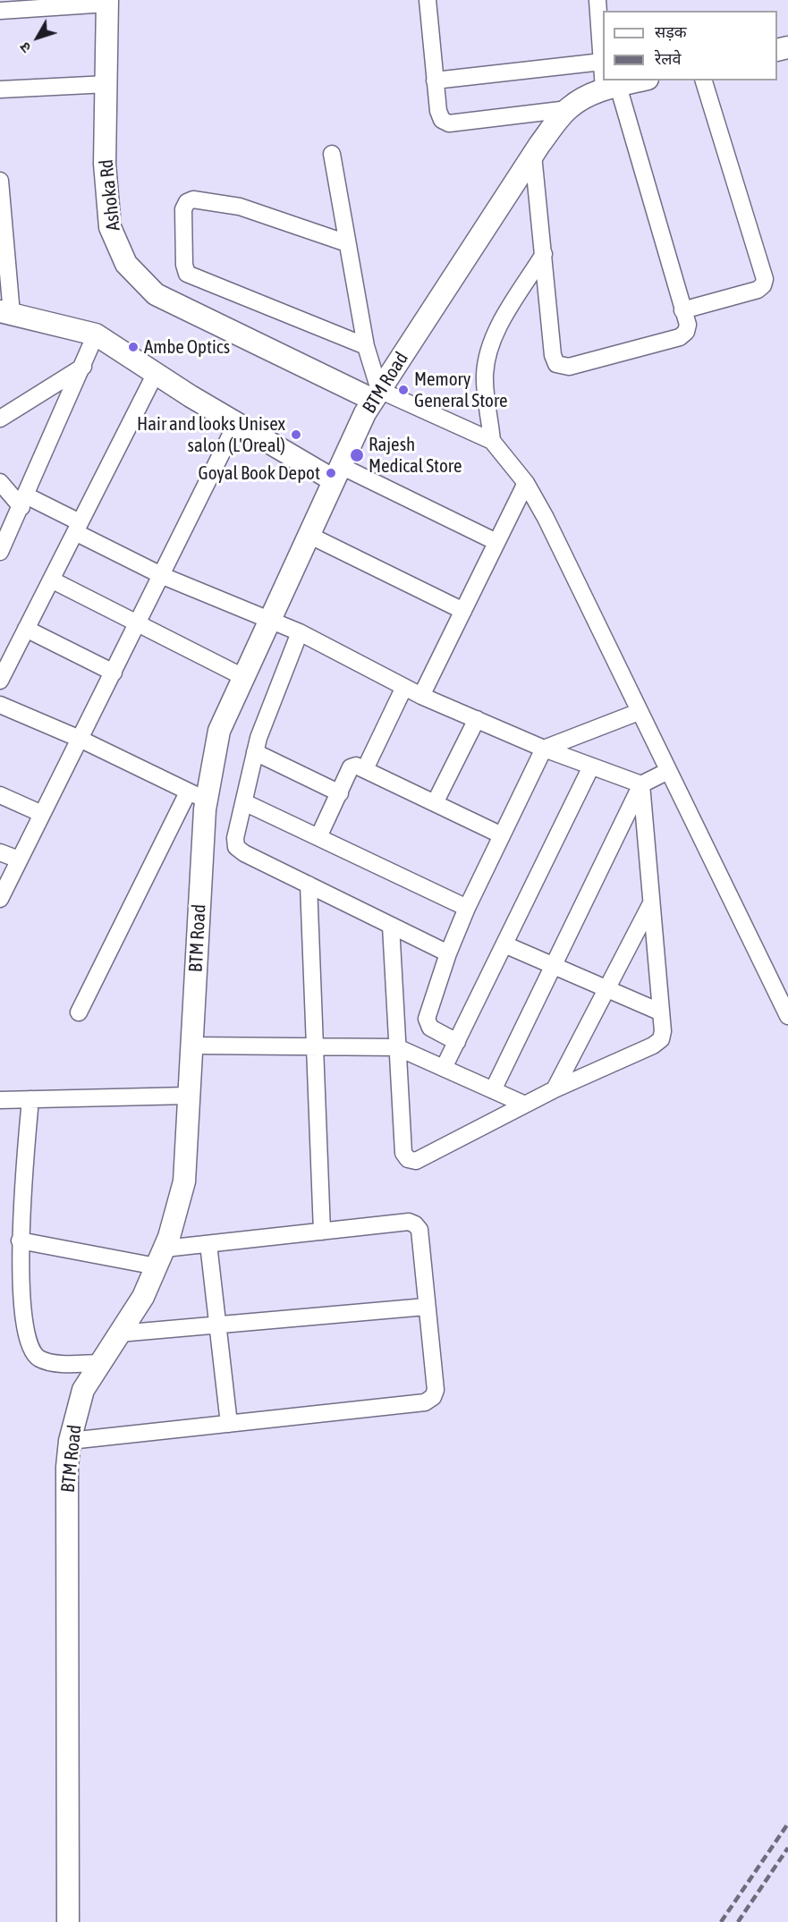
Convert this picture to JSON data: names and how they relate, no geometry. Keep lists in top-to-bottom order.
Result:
{
  "streets": {
    "street": ["Ashoka Rd", "BTM Road"]
  },
  "crossings": [
    ["Ashoka Rd", "BTM Road"]
  ],
  "places": [
    "Ambe Optics",
    "Memory General Store",
    "Hair and looks Unisex salon (L'Oreal)",
    "Rajesh Medical Store",
    "Goyal Book Depot"
  ],
  "legend": ["सड़क", "रेलवे"],
  "north": "bottom left"
}
